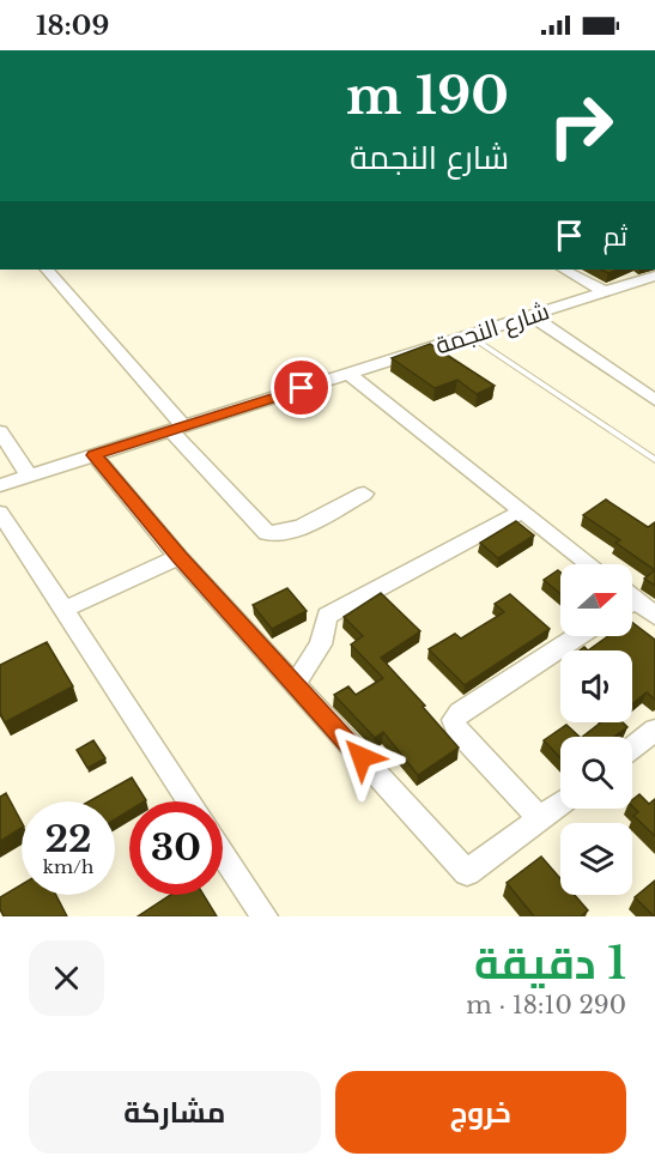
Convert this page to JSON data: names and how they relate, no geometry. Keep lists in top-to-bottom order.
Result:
{
  "streets": {
    "street": ["شارع النجمة"]
  },
  "north": "right",
  "page": {
    "status": "18:09",
    "turn": ["190 m", "شارع النجمة"],
    "then": "ثم",
    "speed": "22 km/h",
    "limit": "30",
    "heading": ["1 دقيقة", "290 m · 18:10"],
    "buttons": ["خروج", "مشاركة"]
  }
}
